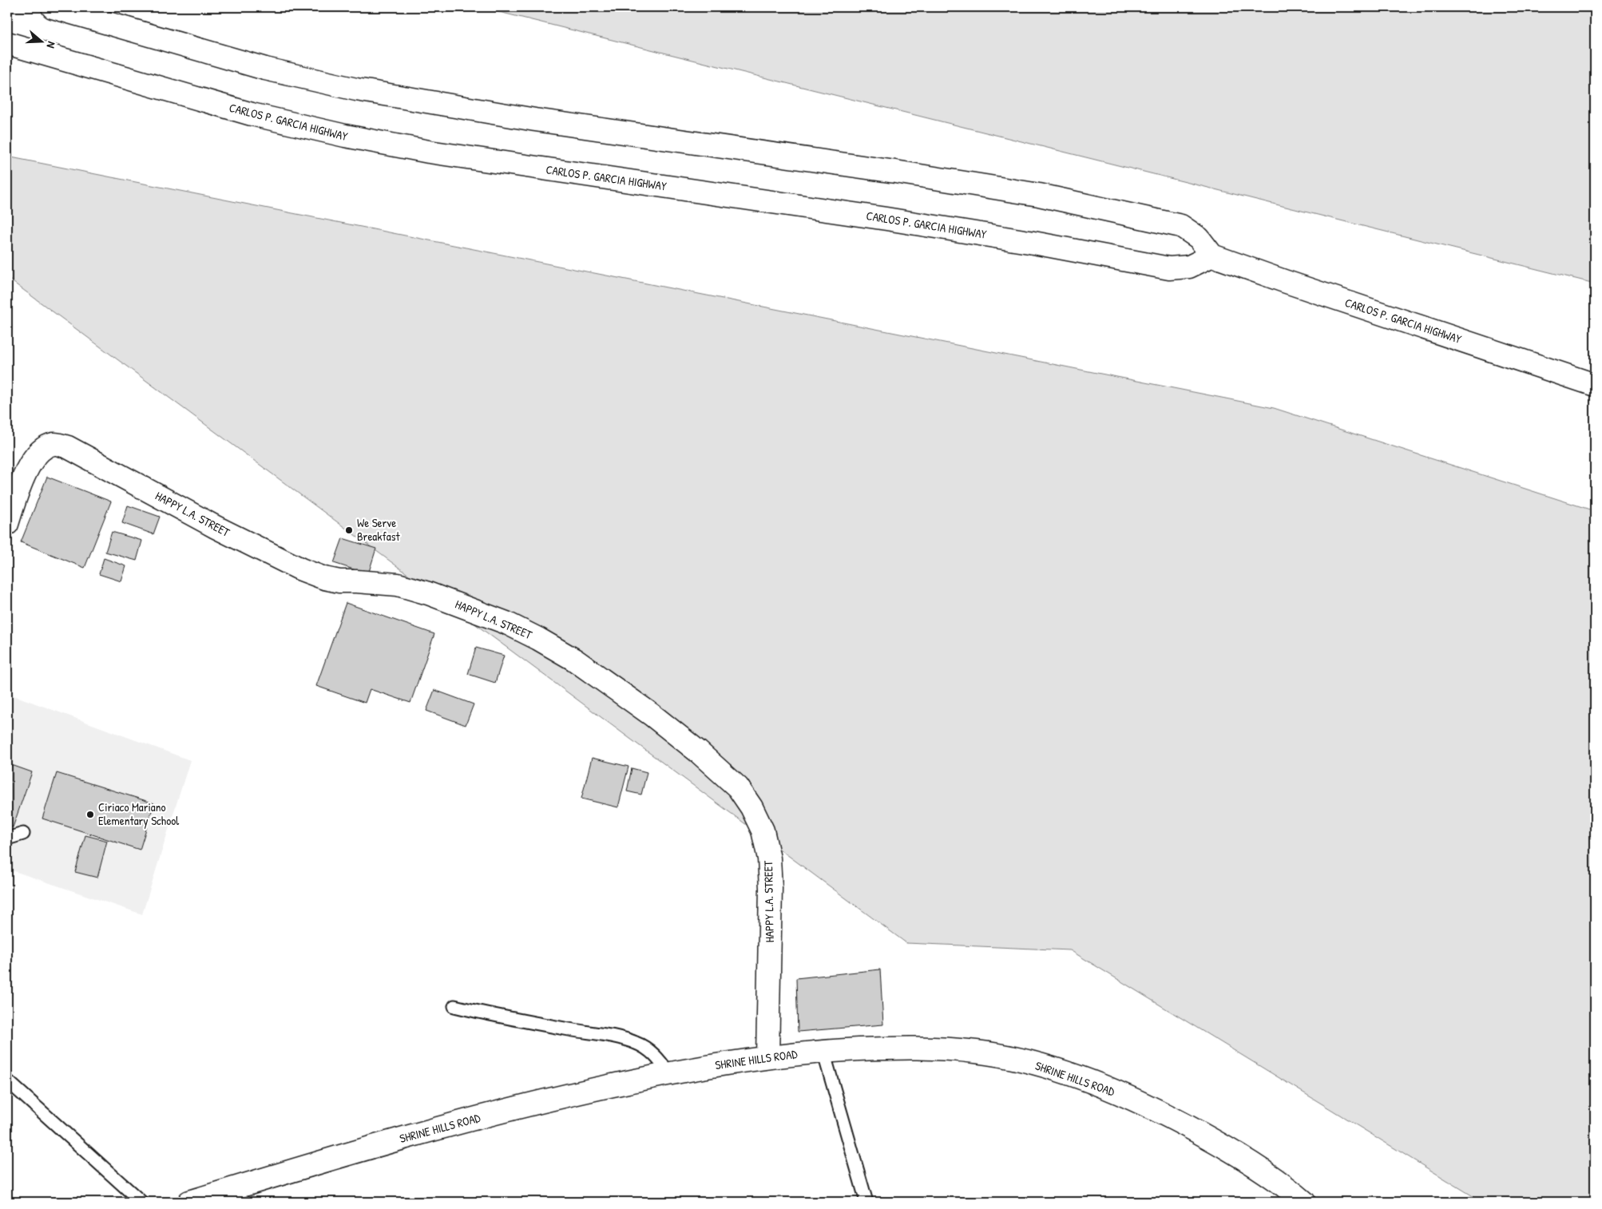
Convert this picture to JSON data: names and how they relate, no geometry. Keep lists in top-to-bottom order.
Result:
{
  "streets": {
    "main road": ["CARLOS P. GARCIA HIGHWAY", "HAPPY L.A. STREET", "SHRINE HILLS ROAD"]
  },
  "crossings": [
    ["HAPPY L.A. STREET", "SHRINE HILLS ROAD"]
  ],
  "places": ["We Serve Breakfast", "Ciriaco Mariano Elementary School"],
  "north": "right"
}
